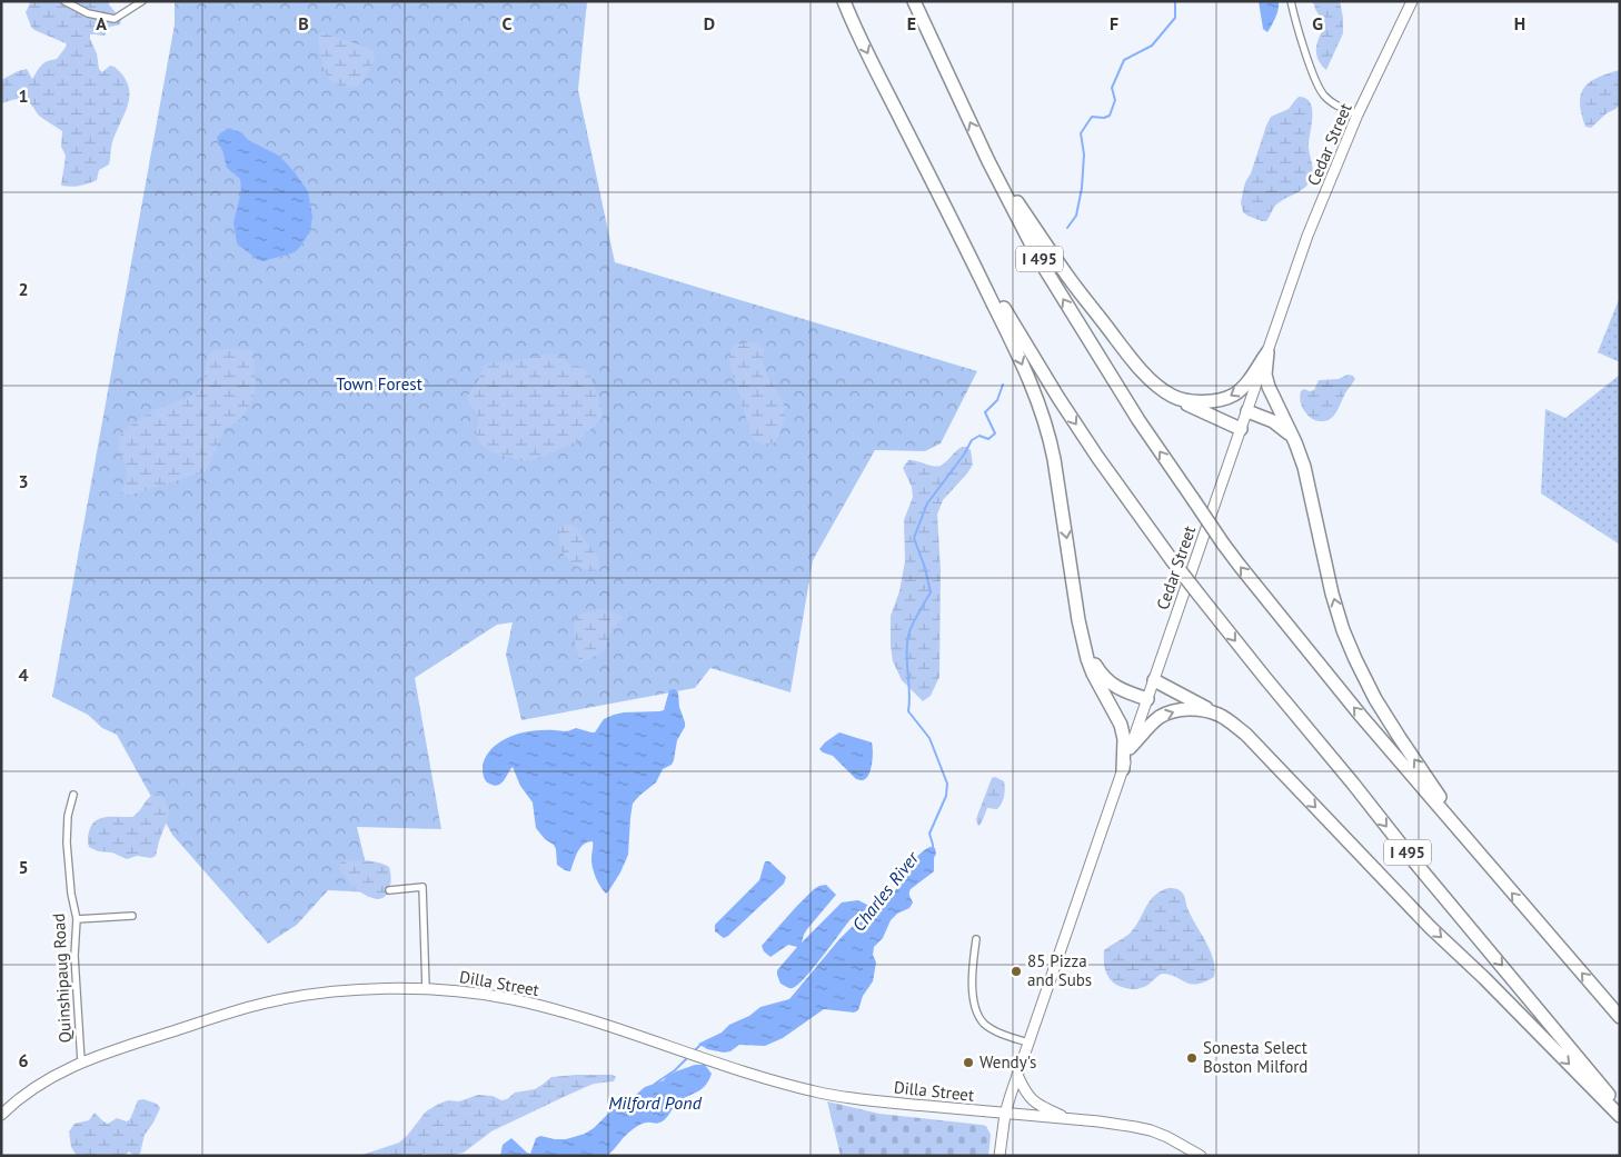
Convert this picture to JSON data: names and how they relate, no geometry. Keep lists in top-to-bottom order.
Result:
{
  "streets": {
    "highway": ["I 495"],
    "main road": ["Cedar Street", "Dilla Street"],
    "street": ["Quinshipaug Road"]
  },
  "crossings": [
    ["Cedar Street", "Dilla Street"],
    ["Quinshipaug Road", "Dilla Street"]
  ],
  "water": ["Charles River", "Milford Pond"],
  "parks": ["Town Forest"],
  "places": ["85 Pizza and Subs", "Sonesta Select Boston Milford", "Wendy's"],
  "grid": {
    "columns": [
      "A",
      "B",
      "C",
      "D",
      "E",
      "F",
      "G",
      "H"
    ],
    "rows": [
      "1",
      "2",
      "3",
      "4",
      "5",
      "6"
    ]
  }
}
